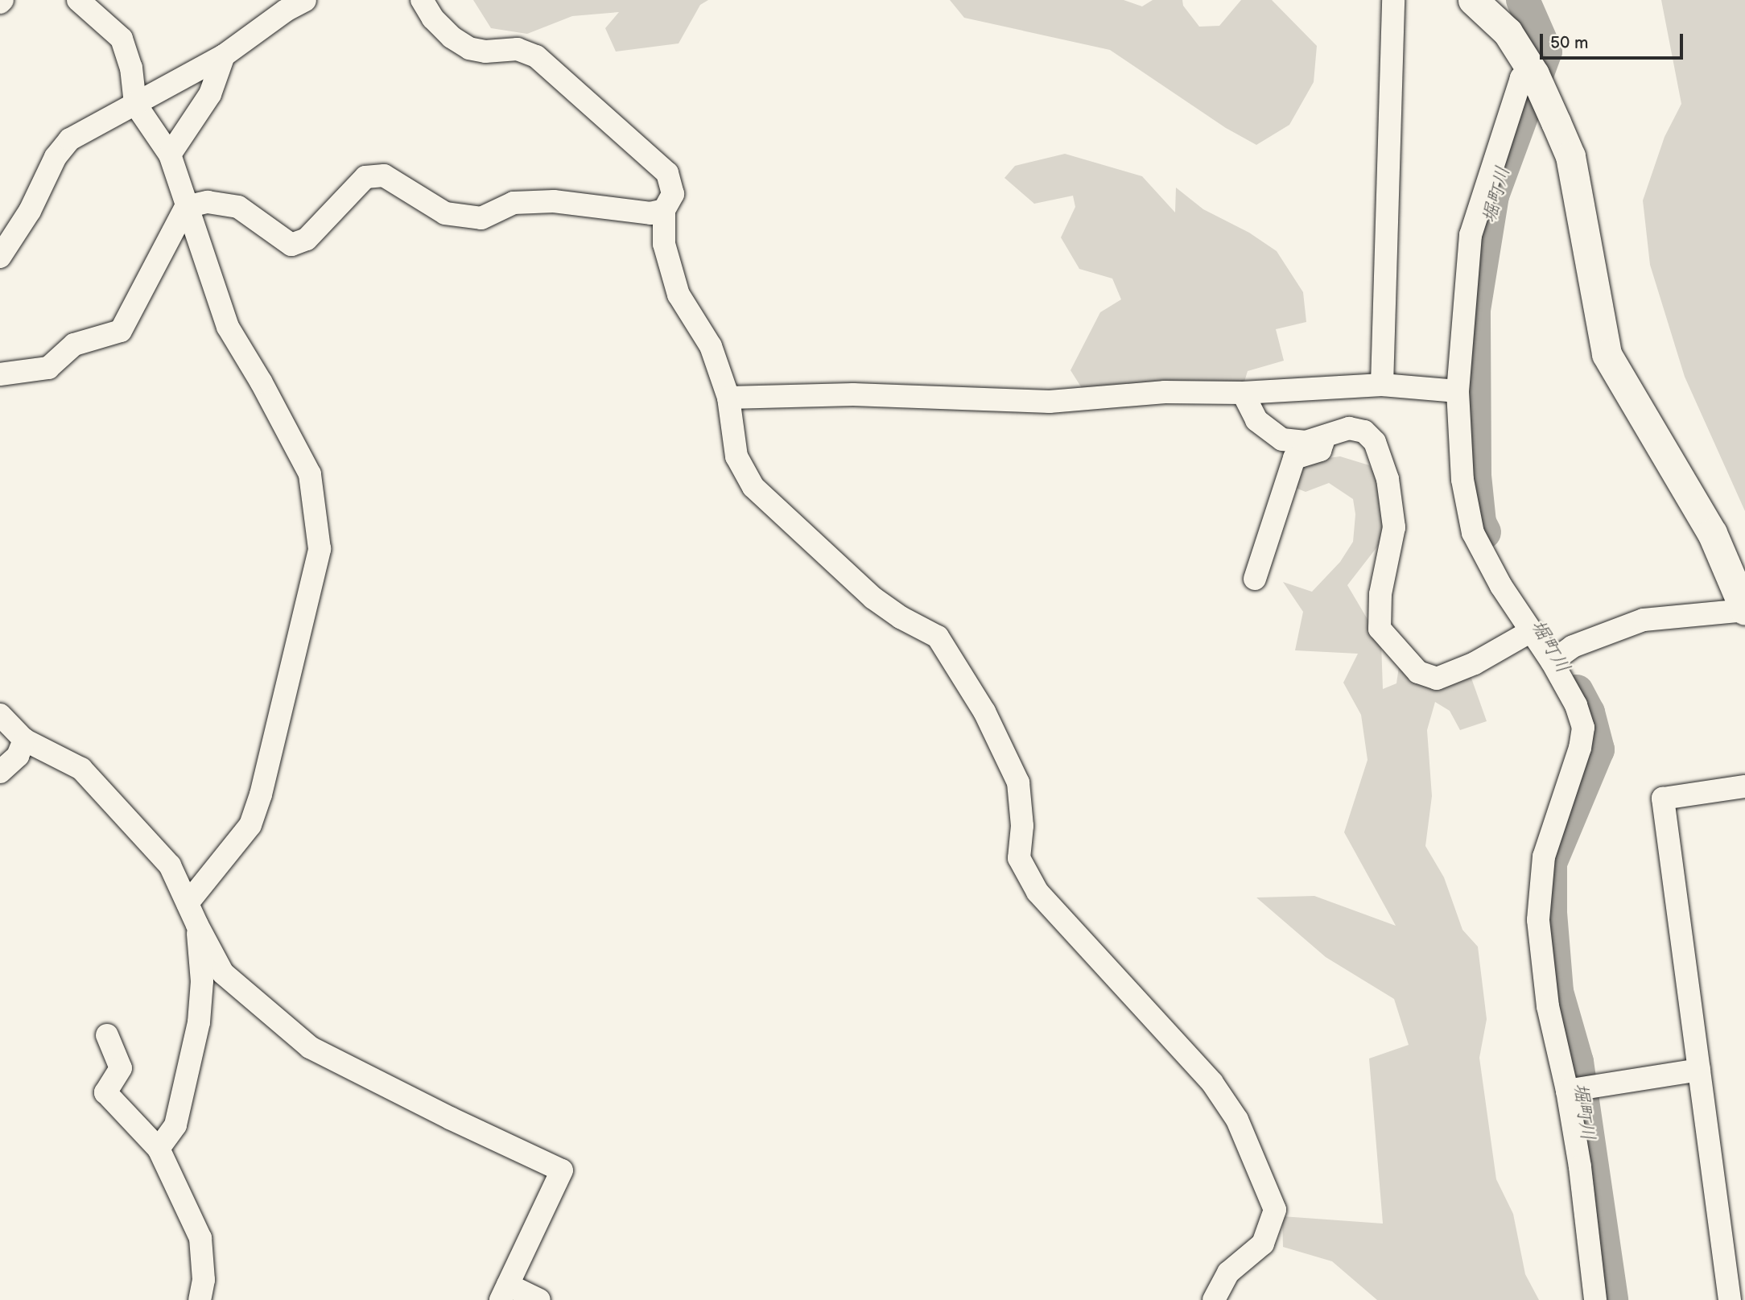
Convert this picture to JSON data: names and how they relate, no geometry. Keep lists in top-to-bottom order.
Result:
{
  "water": ["堀町川"],
  "scale_bar": "50 m"
}
